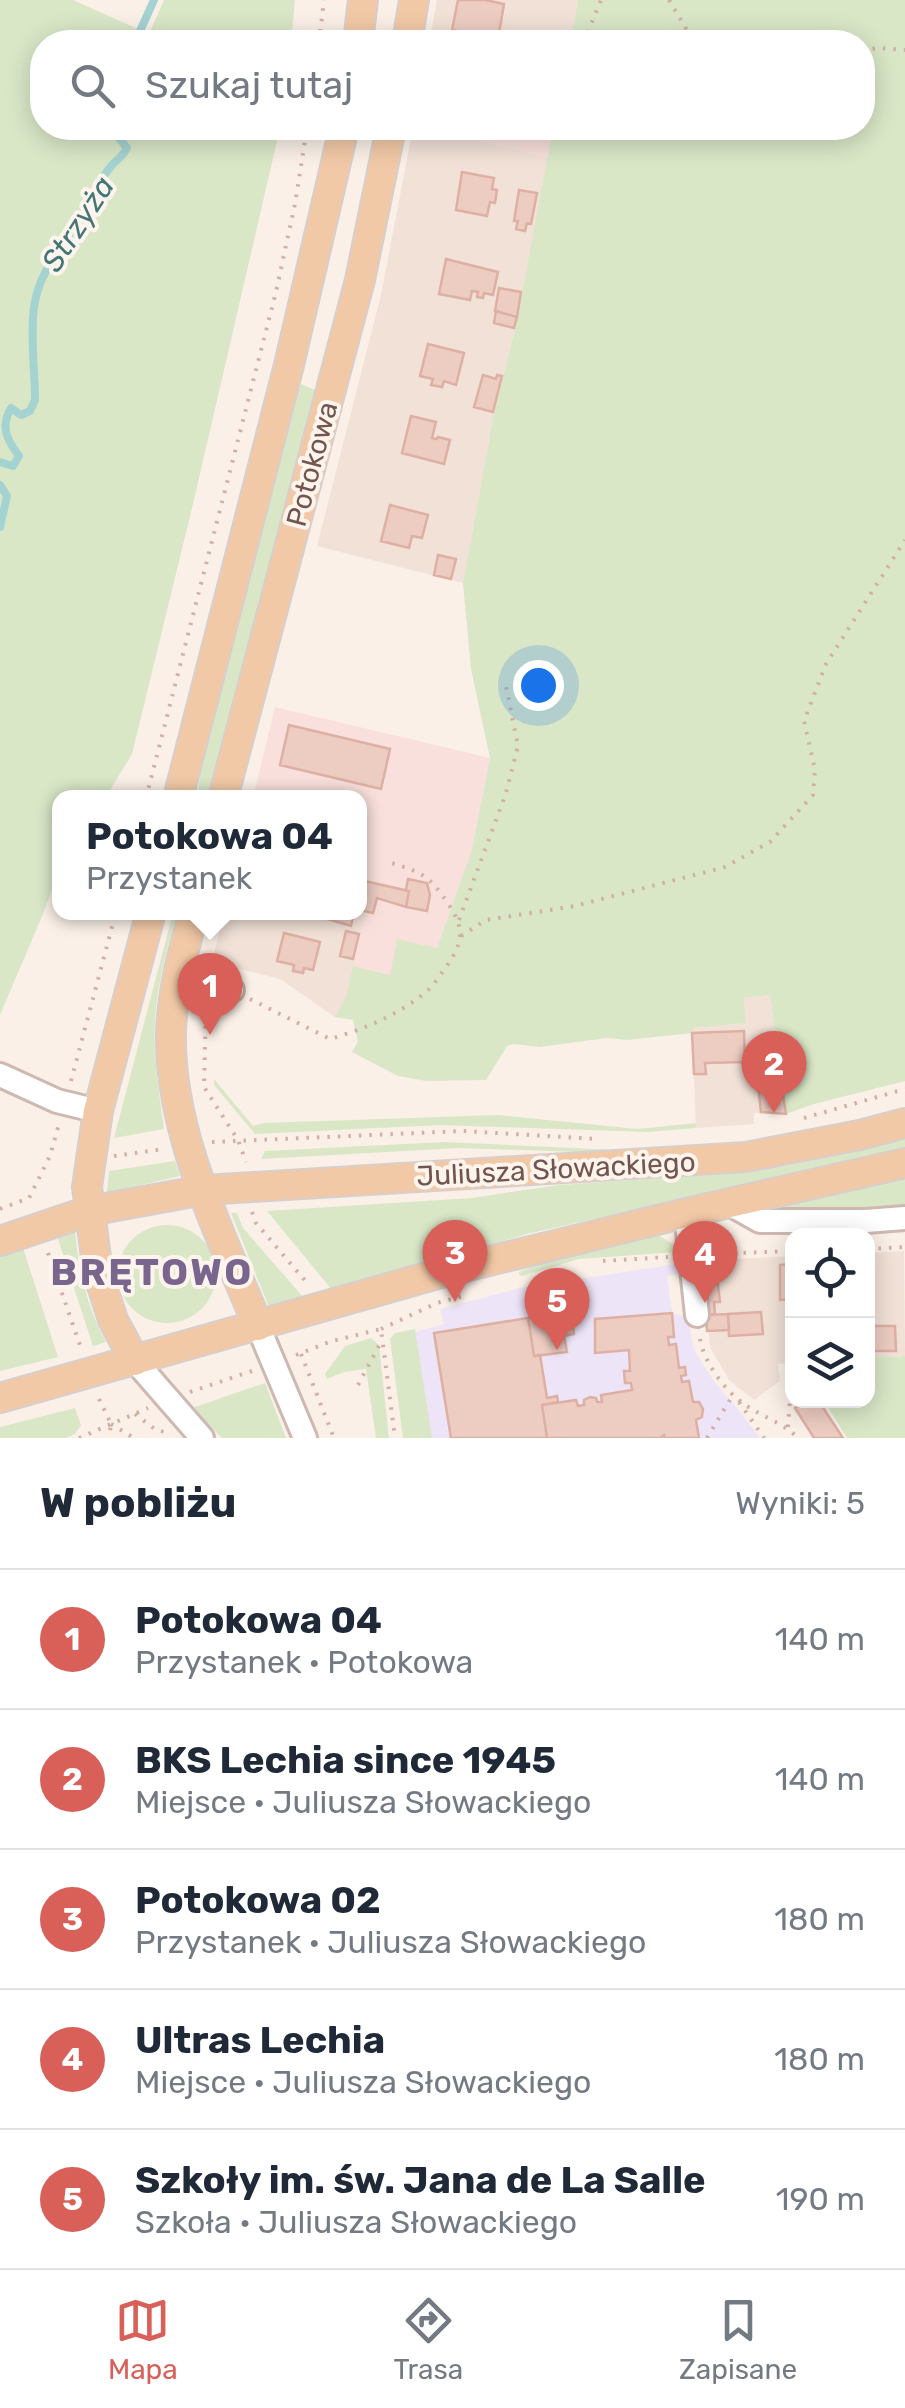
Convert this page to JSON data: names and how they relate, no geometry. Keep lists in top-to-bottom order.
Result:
{
  "streets": {
    "main road": ["Potokowa", "Juliusza Słowackiego"]
  },
  "districts": ["BRĘTOWO"],
  "water": ["Strzyża"],
  "page": {
    "search": "Szukaj tutaj",
    "popup": ["Potokowa 04", "Przystanek"],
    "pins": [
      "1",
      "2",
      "3",
      "4",
      "5"
    ],
    "heading": ["W pobliżu", "Wyniki: 5"],
    "list": [
      {
        "mark": "1",
        "name": "Potokowa 04",
        "note": "Przystanek · Potokowa",
        "value": "140 m"
      },
      {
        "mark": "2",
        "name": "BKS Lechia since 1945",
        "note": "Miejsce · Juliusza Słowackiego",
        "value": "140 m"
      },
      {
        "mark": "3",
        "name": "Potokowa 02",
        "note": "Przystanek · Juliusza Słowackiego",
        "value": "180 m"
      },
      {
        "mark": "4",
        "name": "Ultras Lechia",
        "note": "Miejsce · Juliusza Słowackiego",
        "value": "180 m"
      },
      {
        "mark": "5",
        "name": "Szkoły im. św. Jana de La Salle",
        "note": "Szkoła · Juliusza Słowackiego",
        "value": "190 m"
      }
    ],
    "nav": ["Mapa", "Trasa", "Zapisane"]
  }
}
